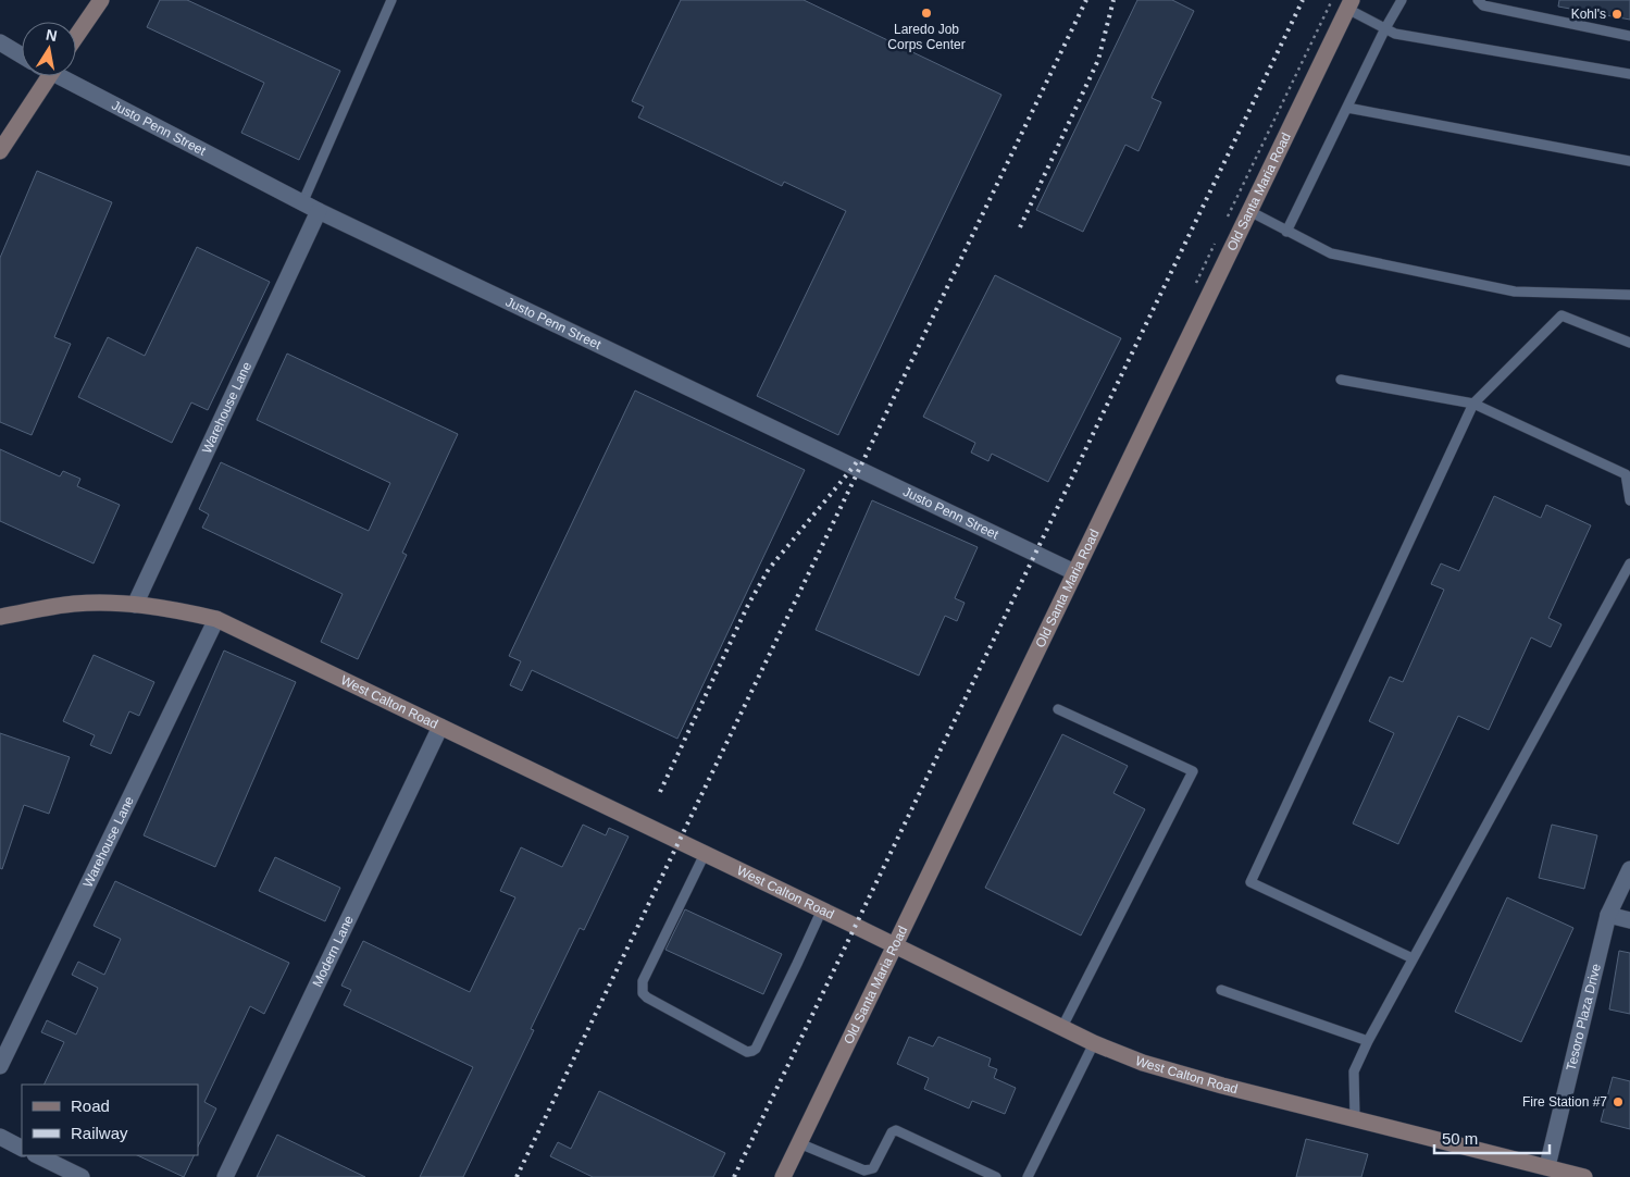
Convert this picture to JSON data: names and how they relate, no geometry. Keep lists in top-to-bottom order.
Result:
{
  "streets": {
    "main road": ["Old Santa Maria Road", "West Calton Road"],
    "street": [
      "Justo Penn Street",
      "Warehouse Lane",
      "Modern Lane",
      "Tesoro Plaza Drive"
    ]
  },
  "crossings": [
    ["Justo Penn Street", "Old Santa Maria Road"],
    ["Justo Penn Street", "Warehouse Lane"],
    ["Old Santa Maria Road", "West Calton Road"],
    ["Warehouse Lane", "West Calton Road"],
    ["West Calton Road", "Modern Lane"],
    ["West Calton Road", "Tesoro Plaza Drive"]
  ],
  "places": ["Laredo Job Corps Center", "Kohl's", "Fire Station #7"],
  "legend": ["Road", "Railway"],
  "scale_bar": "50 m",
  "north": "top"
}
